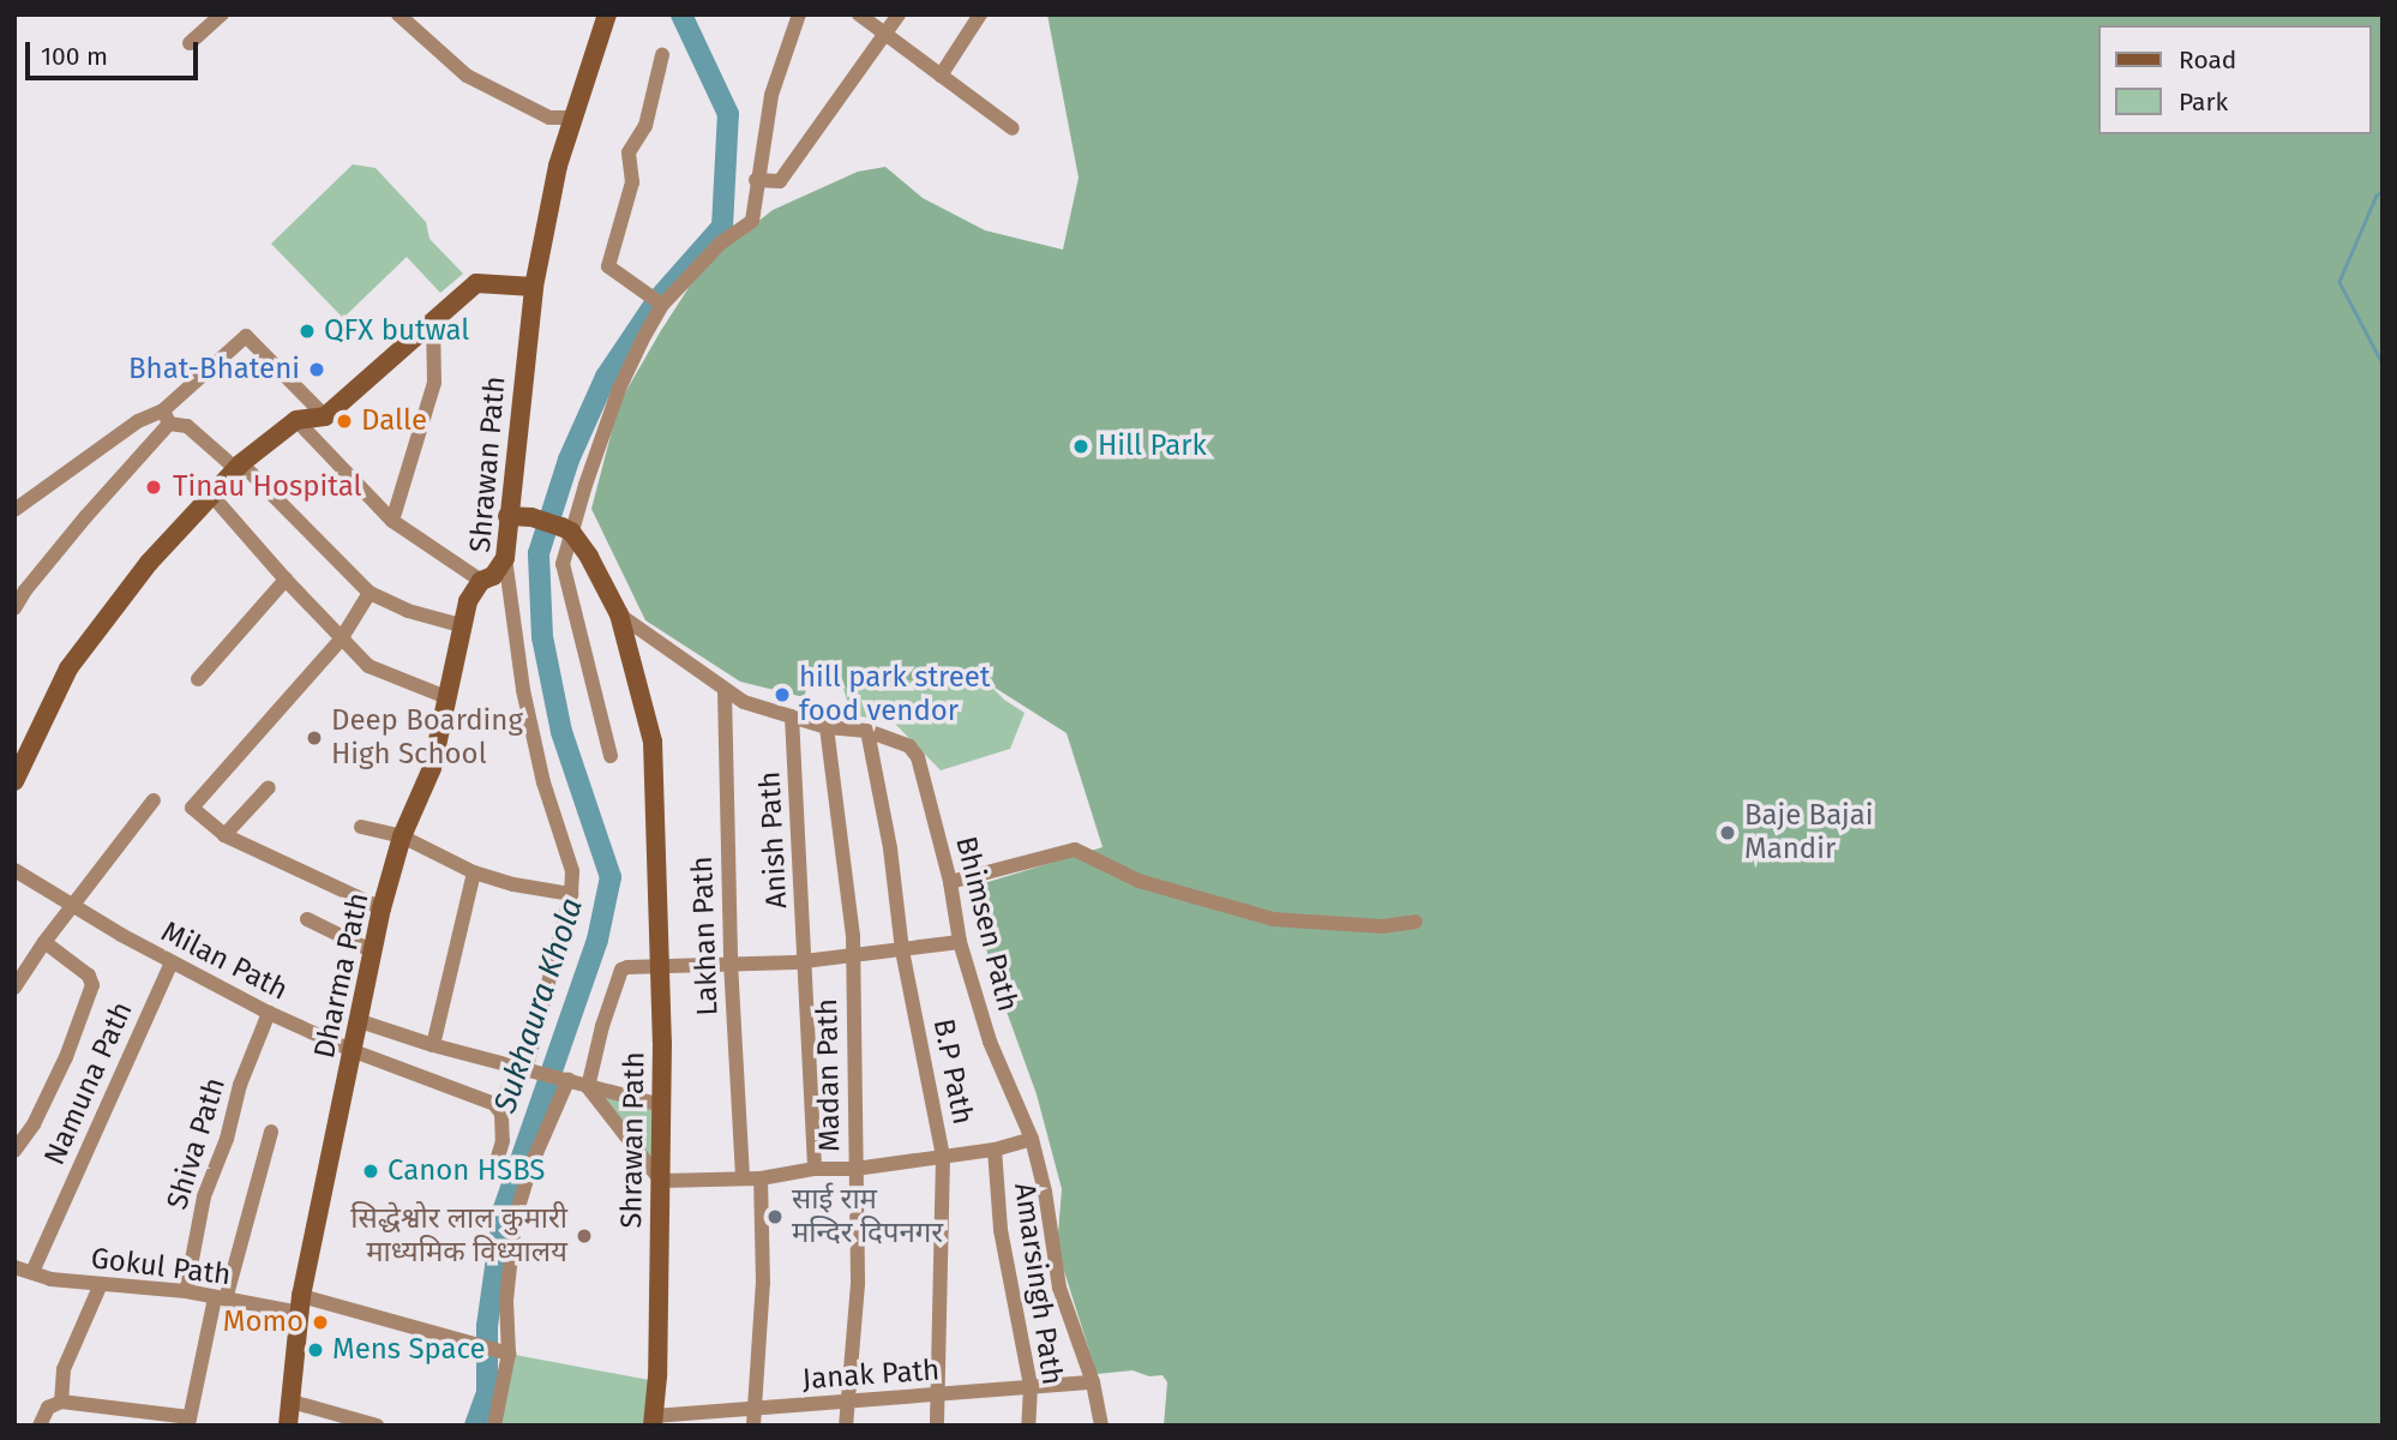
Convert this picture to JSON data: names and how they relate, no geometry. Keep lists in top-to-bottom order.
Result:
{
  "streets": {
    "street": [
      "Shrawan Path",
      "Anish Path",
      "Bhimsen Path",
      "Lakhan Path",
      "Milan Path",
      "Dharma Path",
      "B.P Path",
      "Madan Path",
      "Namuna Path",
      "Shiva Path",
      "Gokul Path",
      "Amarsingh Path",
      "Janak Path"
    ]
  },
  "crossings": [
    ["Shrawan Path", "Bhimsen Path"],
    ["Shrawan Path", "Milan Path"],
    ["Shrawan Path", "Dharma Path"],
    ["Shrawan Path", "Janak Path"],
    ["Anish Path", "Bhimsen Path"],
    ["Bhimsen Path", "Lakhan Path"],
    ["Bhimsen Path", "B.P Path"],
    ["Bhimsen Path", "Madan Path"],
    ["Bhimsen Path", "Janak Path"],
    ["Milan Path", "Dharma Path"],
    ["Milan Path", "Namuna Path"],
    ["Milan Path", "Shiva Path"],
    ["Dharma Path", "Gokul Path"],
    ["B.P Path", "Janak Path"],
    ["Madan Path", "Janak Path"],
    ["Namuna Path", "Gokul Path"],
    ["Shiva Path", "Gokul Path"],
    ["Amarsingh Path", "Janak Path"]
  ],
  "water": ["Sukhaura Khola"],
  "places": [
    "QFX butwal",
    "Bhat-Bhateni",
    "Dalle",
    "Hill Park",
    "Tinau Hospital",
    "hill park street food vendor",
    "Deep Boarding High School",
    "Baje Bajai Mandir",
    "Canon HSBS",
    "साई राम मन्दिर दिपनगर",
    "सिद्धेश्वोर लाल कुमारी माध्यमिक विध्यालय",
    "Momo",
    "Mens Space"
  ],
  "legend": ["Road", "Park"],
  "scale_bar": "100 m"
}
